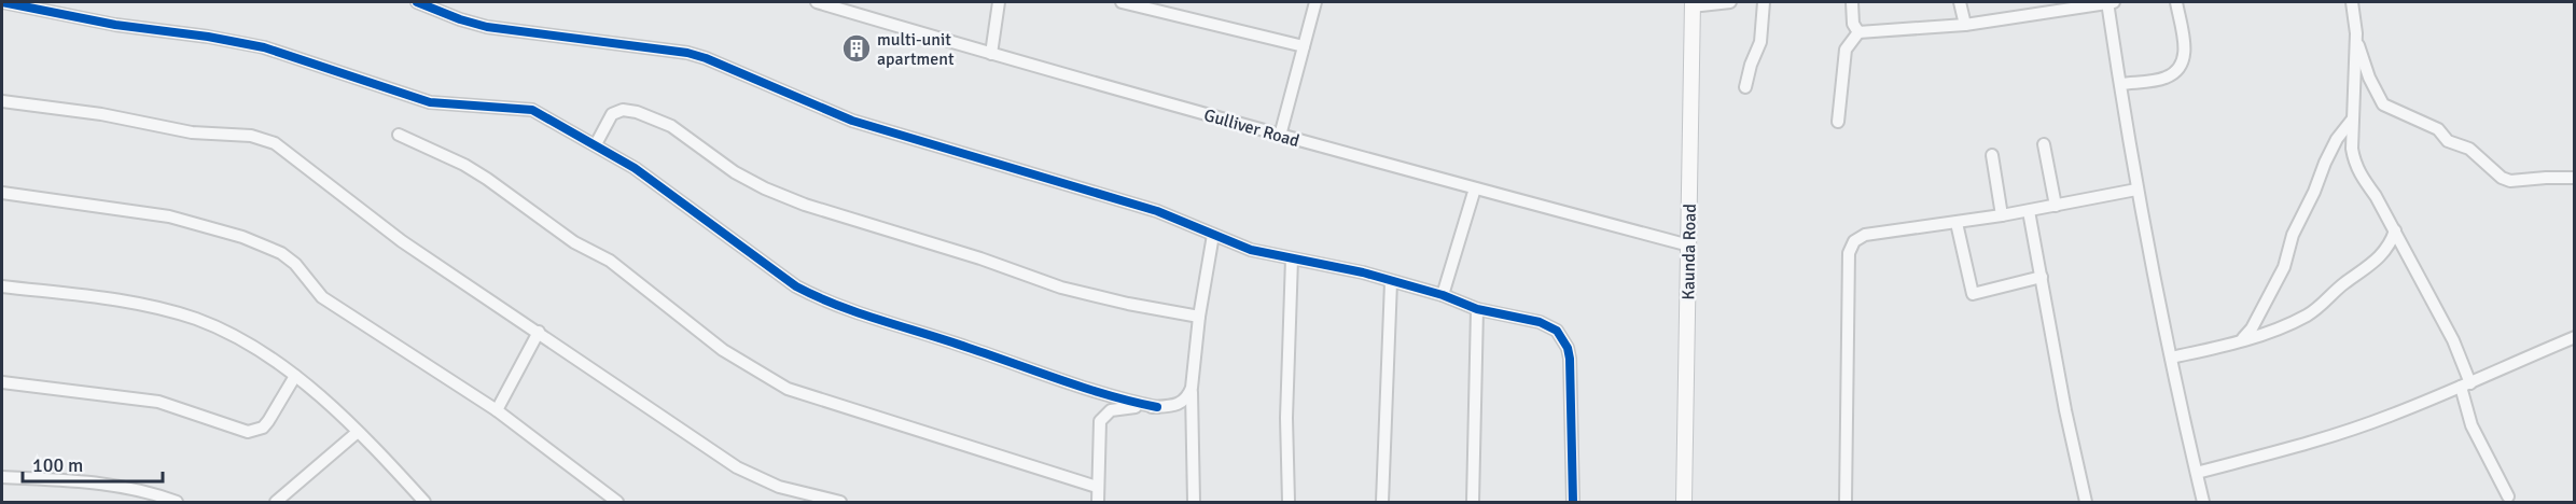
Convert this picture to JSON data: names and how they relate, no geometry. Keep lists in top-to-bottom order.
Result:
{
  "streets": {
    "main road": ["Kaunda Road"],
    "street": ["Gulliver Road"]
  },
  "crossings": [
    ["Gulliver Road", "Kaunda Road"]
  ],
  "places": {
    "building": ["multi-unit apartment"]
  },
  "scale_bar": "100 m"
}
